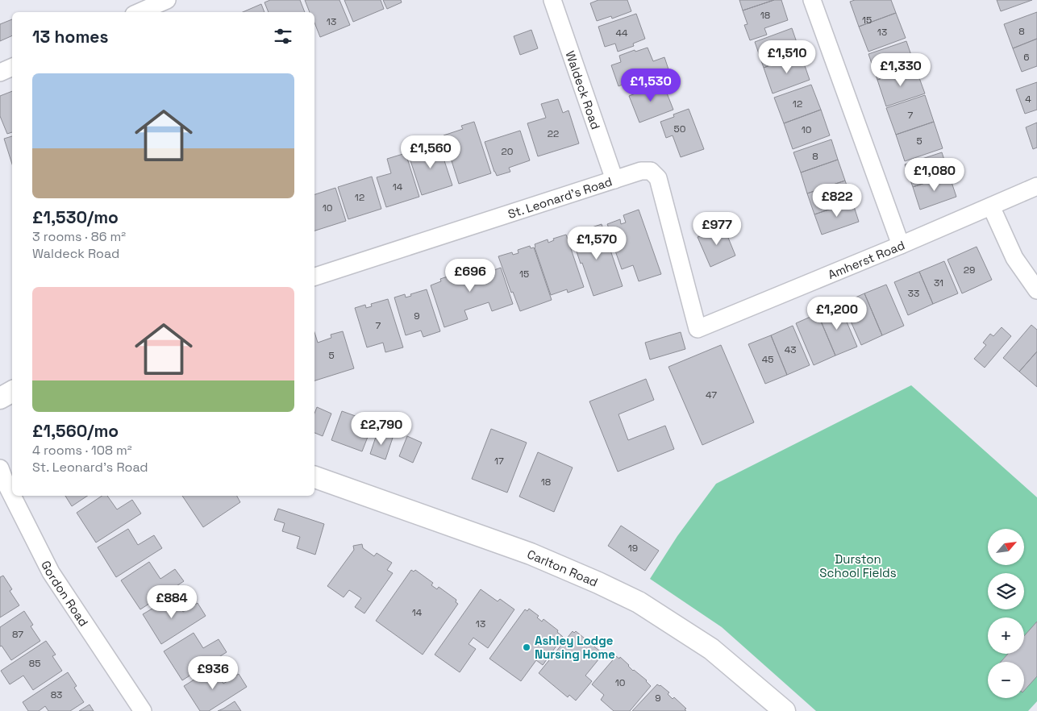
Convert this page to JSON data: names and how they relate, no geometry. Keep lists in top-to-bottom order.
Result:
{
  "streets": {
    "street": [
      "Waldeck Road",
      "St. Leonard's Road",
      "Amherst Road",
      "Carlton Road",
      "Gordon Road"
    ]
  },
  "crossings": [
    ["Waldeck Road", "St. Leonard's Road"],
    ["St. Leonard's Road", "Amherst Road"]
  ],
  "parks": ["Durston School Fields"],
  "places": ["Ashley Lodge Nursing Home"],
  "house_numbers": [
    "18",
    "15",
    "13",
    "8",
    "13",
    "44",
    "6",
    "4",
    "12",
    "7",
    "50",
    "10",
    "22",
    "5",
    "20",
    "8",
    "14",
    "12",
    "10",
    "29",
    "15",
    "31",
    "33",
    "9",
    "7",
    "43",
    "5",
    "45",
    "47",
    "17",
    "18",
    "19",
    "14",
    "13",
    "87",
    "85",
    "10",
    "83",
    "9"
  ],
  "north": "top right",
  "page": {
    "heading": "13 homes",
    "price": [
      "£1,510",
      "£1,330",
      "£1,530",
      "£1,560",
      "£1,080",
      "£822",
      "£977",
      "£1,570",
      "£696",
      "£1,200",
      "£2,790",
      "£884",
      "£936"
    ],
    "list": [
      {
        "name": "£1,530/mo",
        "note": "3 rooms · 86 m² · Waldeck Road"
      },
      {
        "name": "£1,560/mo",
        "note": "4 rooms · 108 m² · St. Leonard's Road"
      }
    ],
    "map_buttons": ["+", "−"]
  }
}
